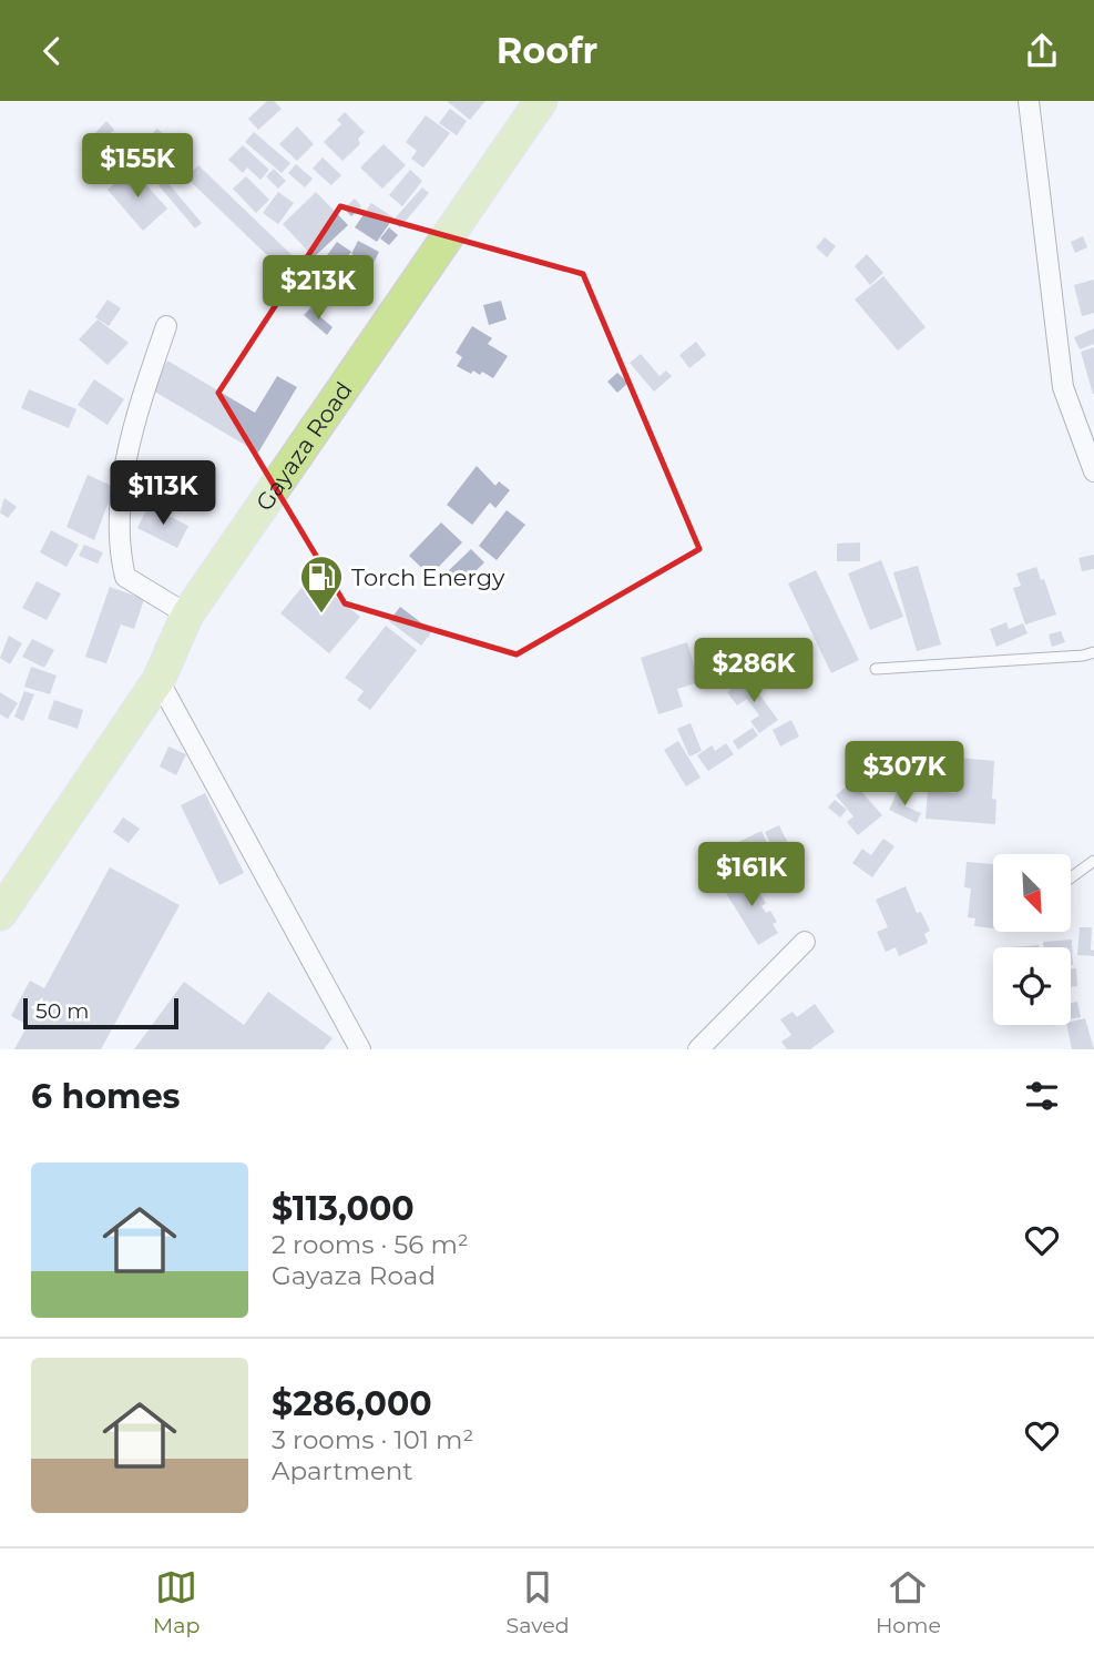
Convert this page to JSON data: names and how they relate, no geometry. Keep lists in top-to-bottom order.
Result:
{
  "streets": {
    "main road": ["Gayaza Road"]
  },
  "places": {
    "fuel station": ["Torch Energy"]
  },
  "scale_bar": "50 m",
  "north": "bottom right",
  "page": {
    "header": "Roofr",
    "price": [
      "$155K",
      "$213K",
      "$113K",
      "$286K",
      "$307K",
      "$161K"
    ],
    "scale": "50 m",
    "heading": "6 homes",
    "list": [
      {
        "name": "$113,000",
        "note": "2 rooms · 56 m² · Gayaza Road"
      },
      {
        "name": "$286,000",
        "note": "3 rooms · 101 m² · Apartment"
      }
    ],
    "tabs": ["Map", "Saved", "Home"]
  }
}
